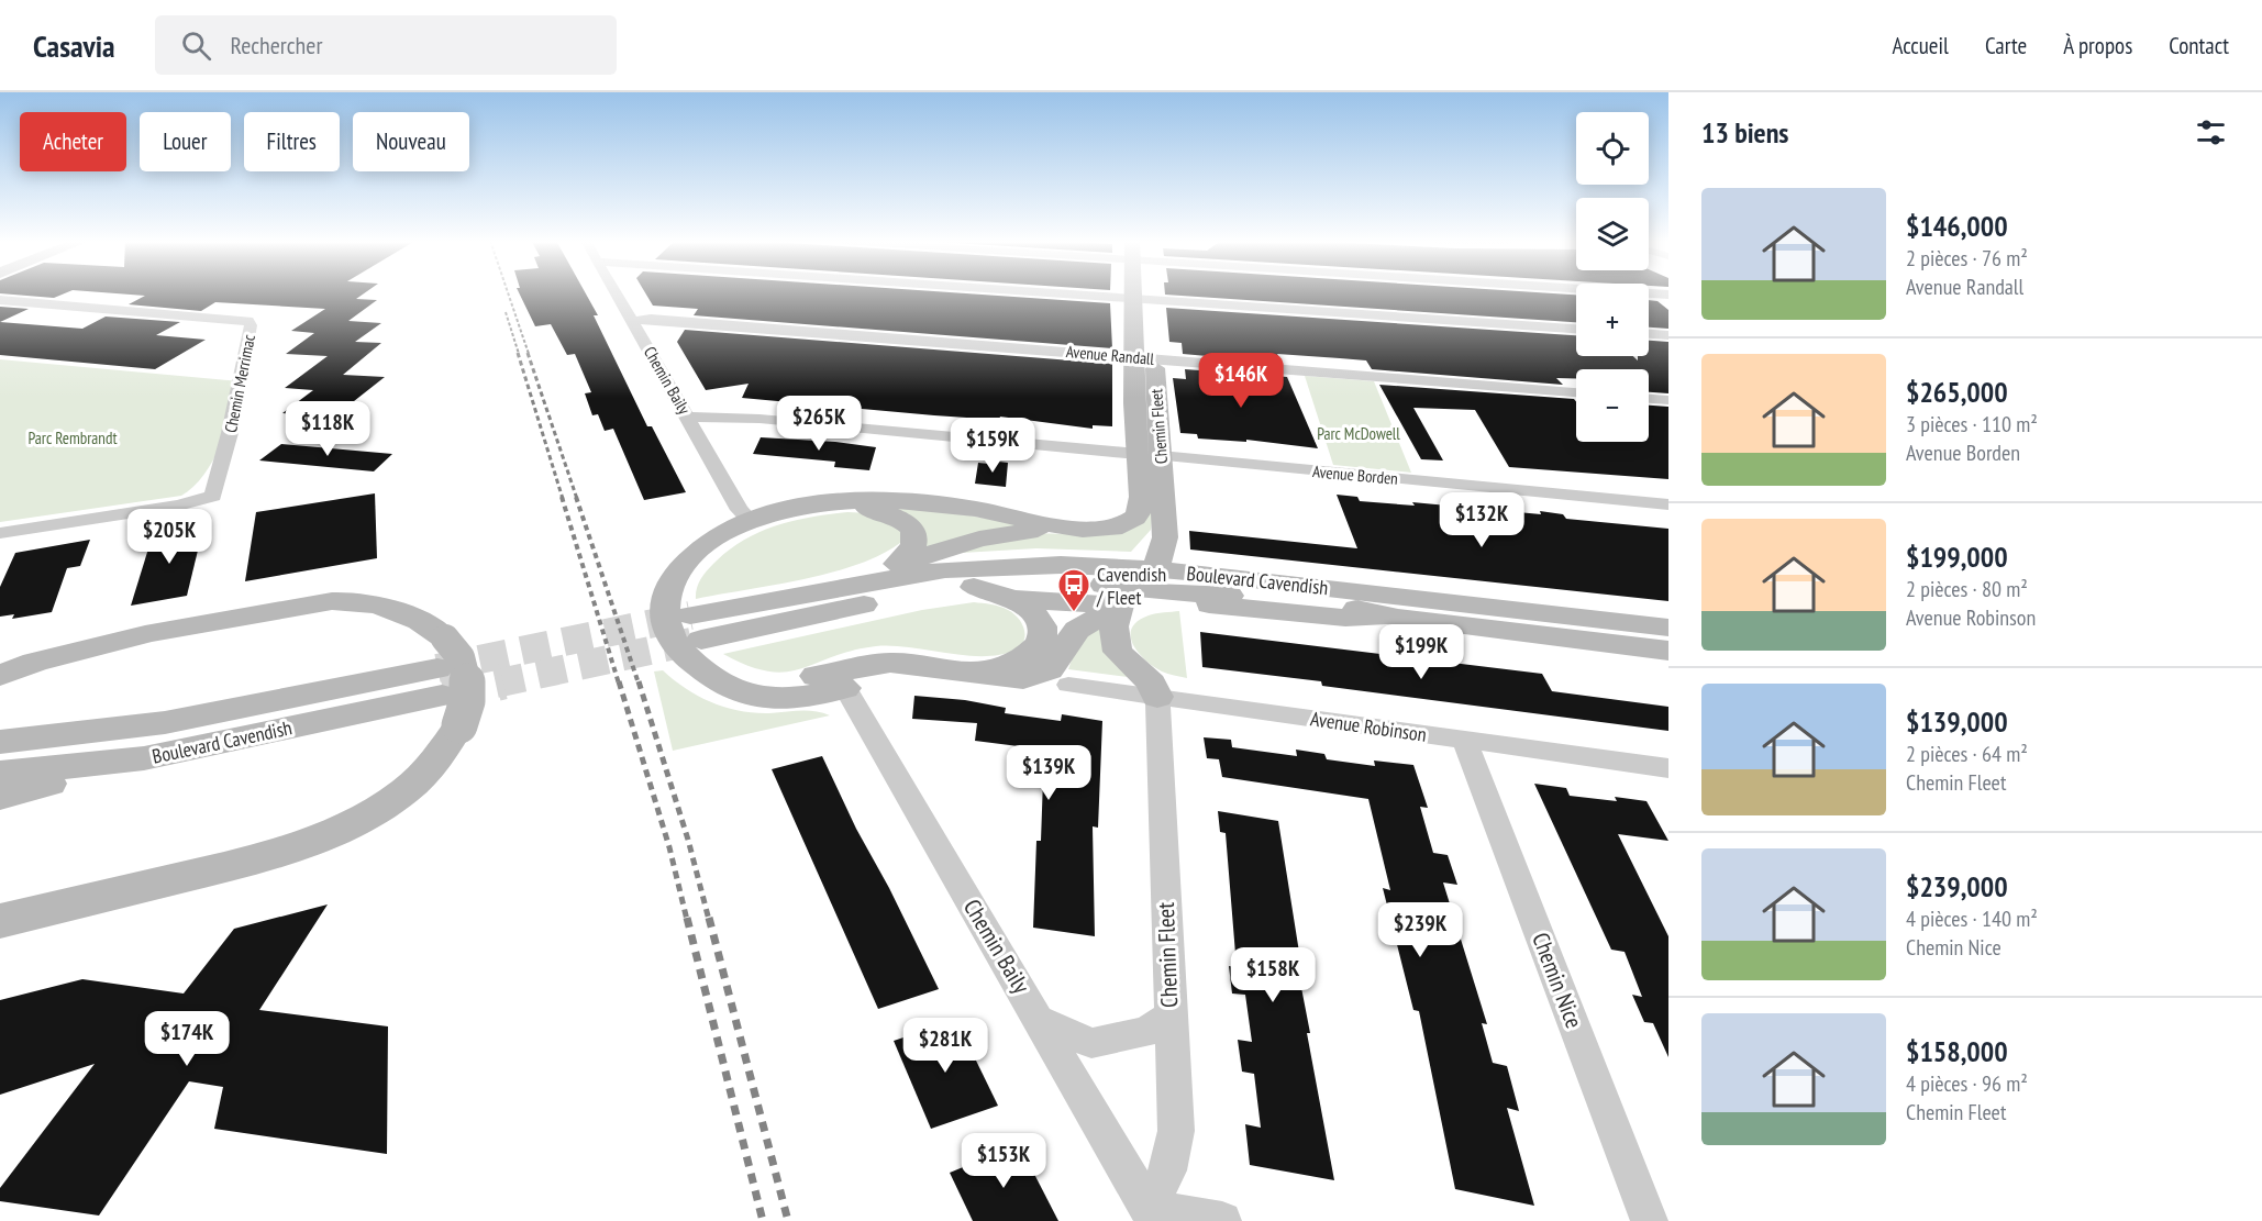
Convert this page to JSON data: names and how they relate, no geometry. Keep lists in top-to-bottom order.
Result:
{
  "streets": {
    "main road": ["Chemin Fleet", "Boulevard Cavendish"],
    "street": [
      "Avenue Randall",
      "Chemin Baily",
      "Chemin Merrimac",
      "Avenue Borden",
      "Avenue Robinson",
      "Chemin Nice"
    ]
  },
  "crossings": [
    ["Avenue Randall", "Chemin Baily"],
    ["Avenue Randall", "Chemin Fleet"],
    ["Chemin Baily", "Chemin Fleet"],
    ["Chemin Baily", "Avenue Borden"],
    ["Chemin Fleet", "Avenue Borden"],
    ["Chemin Fleet", "Boulevard Cavendish"],
    ["Chemin Fleet", "Avenue Robinson"],
    ["Avenue Robinson", "Chemin Nice"]
  ],
  "parks": ["Parc McDowell", "Parc Rembrandt"],
  "places": {
    "bus stop": ["Cavendish / Fleet"]
  },
  "page": {
    "header": "Casavia",
    "search": "Rechercher",
    "nav": [
      "Accueil",
      "Carte",
      "À propos",
      "Contact"
    ],
    "heading": "13 biens",
    "map_buttons": ["+", "−"],
    "chip": [
      "Acheter",
      "Louer",
      "Filtres",
      "Nouveau"
    ],
    "list": [
      {
        "name": "$146,000",
        "note": "2 pièces · 76 m² · Avenue Randall"
      },
      {
        "name": "$265,000",
        "note": "3 pièces · 110 m² · Avenue Borden"
      },
      {
        "name": "$199,000",
        "note": "2 pièces · 80 m² · Avenue Robinson"
      },
      {
        "name": "$139,000",
        "note": "2 pièces · 64 m² · Chemin Fleet"
      },
      {
        "name": "$239,000",
        "note": "4 pièces · 140 m² · Chemin Nice"
      },
      {
        "name": "$158,000",
        "note": "4 pièces · 96 m² · Chemin Fleet"
      }
    ],
    "price": [
      "$146K",
      "$265K",
      "$118K",
      "$159K",
      "$132K",
      "$205K",
      "$199K",
      "$139K",
      "$239K",
      "$158K",
      "$174K",
      "$281K",
      "$153K"
    ]
  }
}
